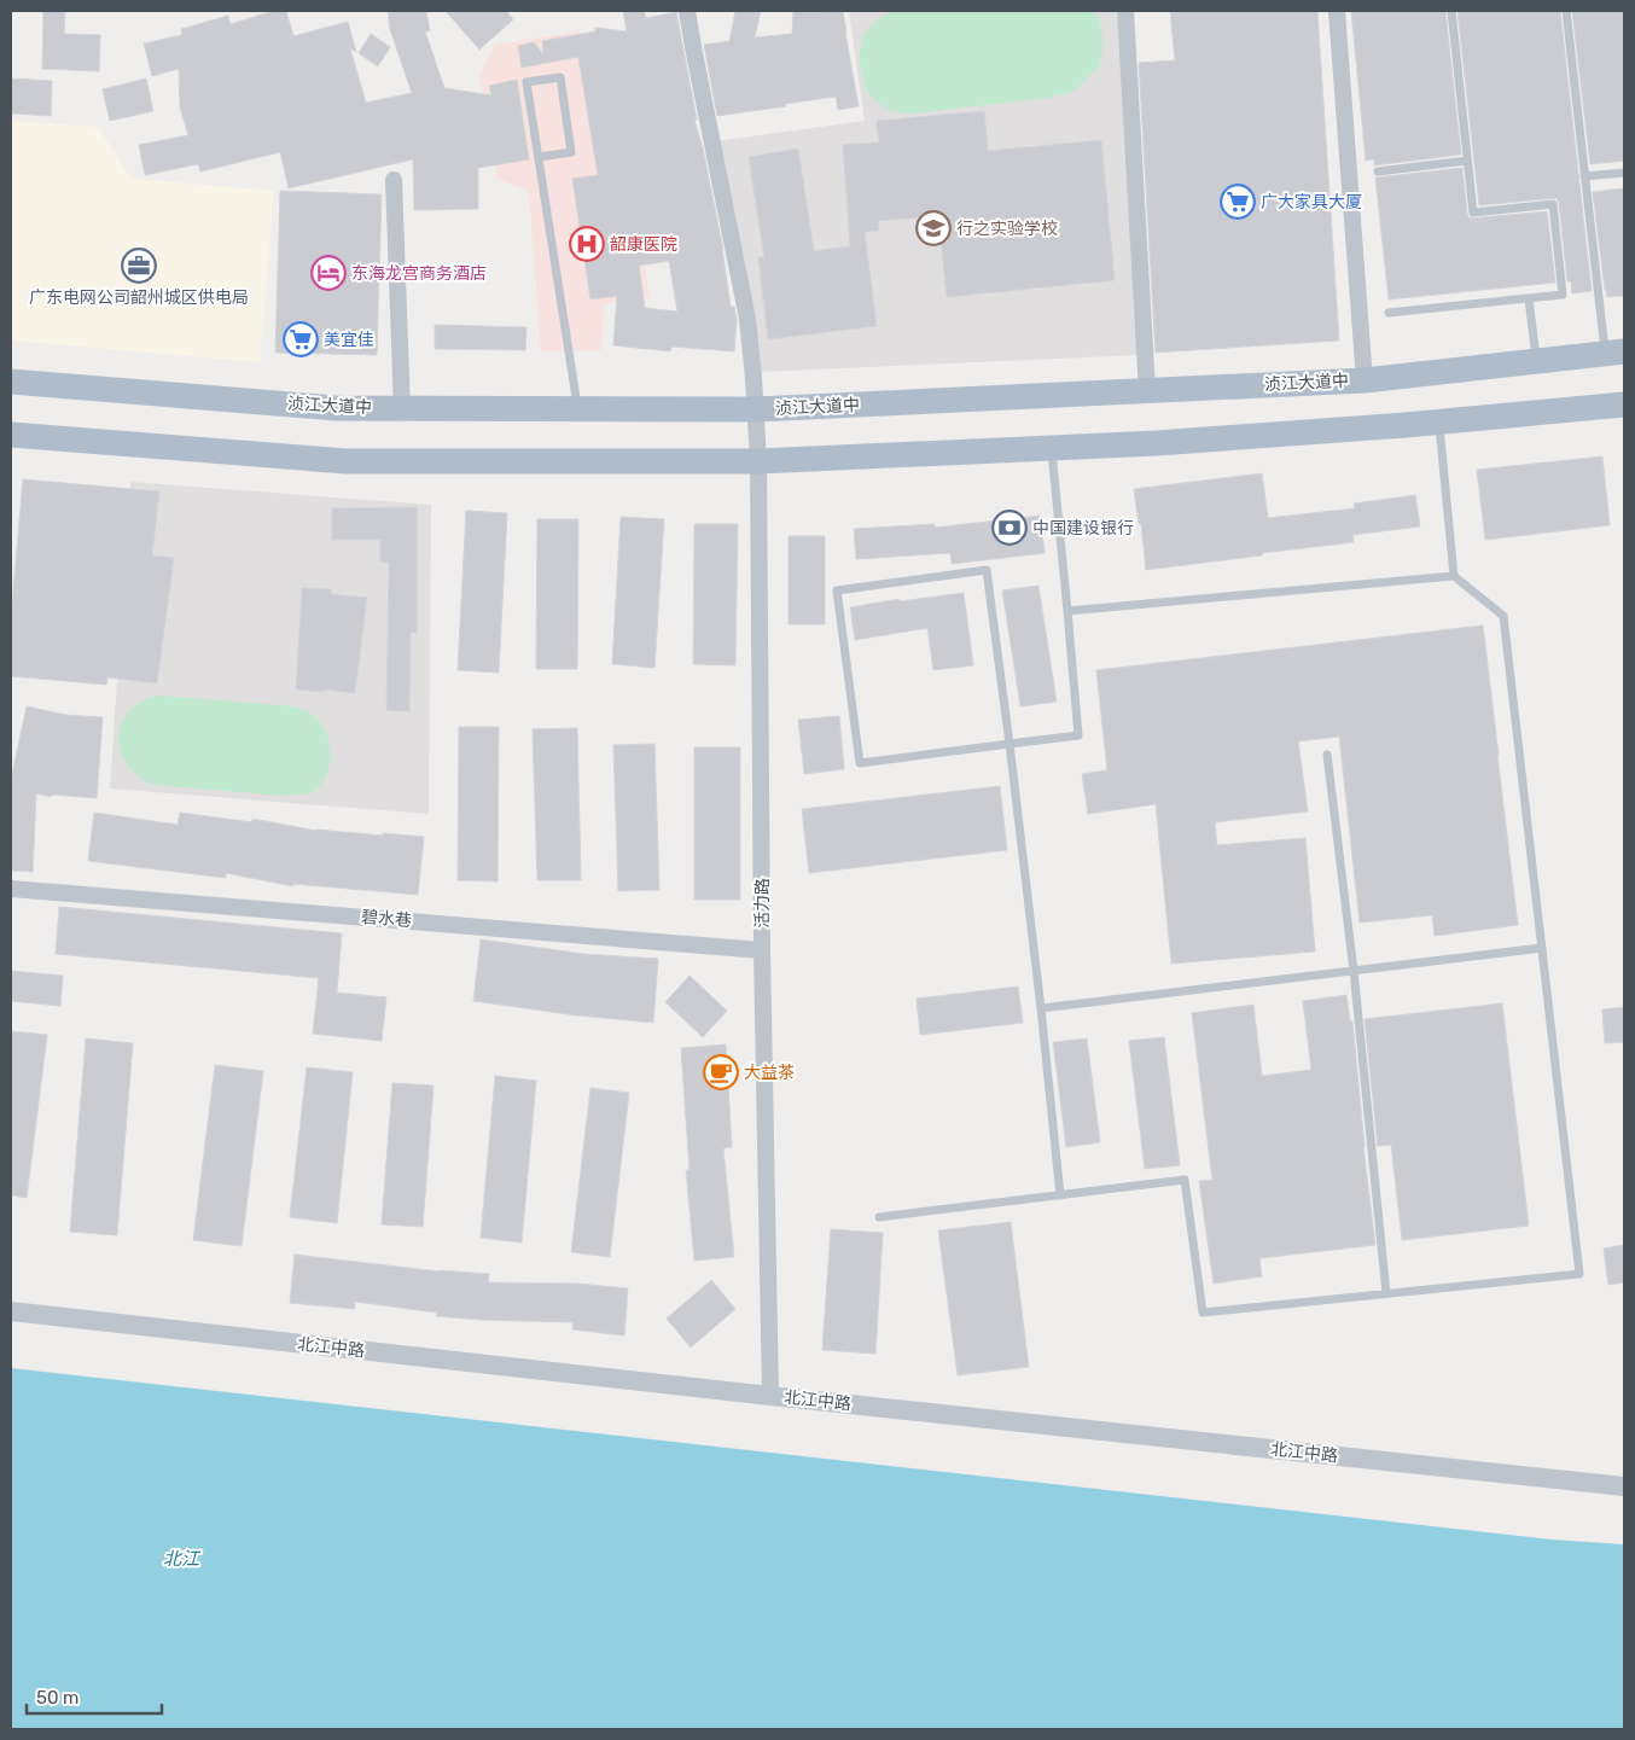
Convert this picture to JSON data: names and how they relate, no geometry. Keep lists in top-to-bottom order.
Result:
{
  "streets": {
    "main road": ["浈江大道中"],
    "street": ["活力路", "碧水巷", "北江中路"]
  },
  "crossings": [
    ["浈江大道中", "活力路"],
    ["活力路", "碧水巷"],
    ["活力路", "北江中路"]
  ],
  "water": ["北江"],
  "places": {
    "supermarket": ["广大家具大厦", "美宜佳"],
    "school or university": ["行之实验学校"],
    "hospital": ["韶康医院"],
    "office": ["广东电网公司韶州城区供电局"],
    "hotel": ["东海龙宫商务酒店"],
    "bank": ["中国建设银行"],
    "cafe": ["大益茶"]
  },
  "scale_bar": "50 m"
}
